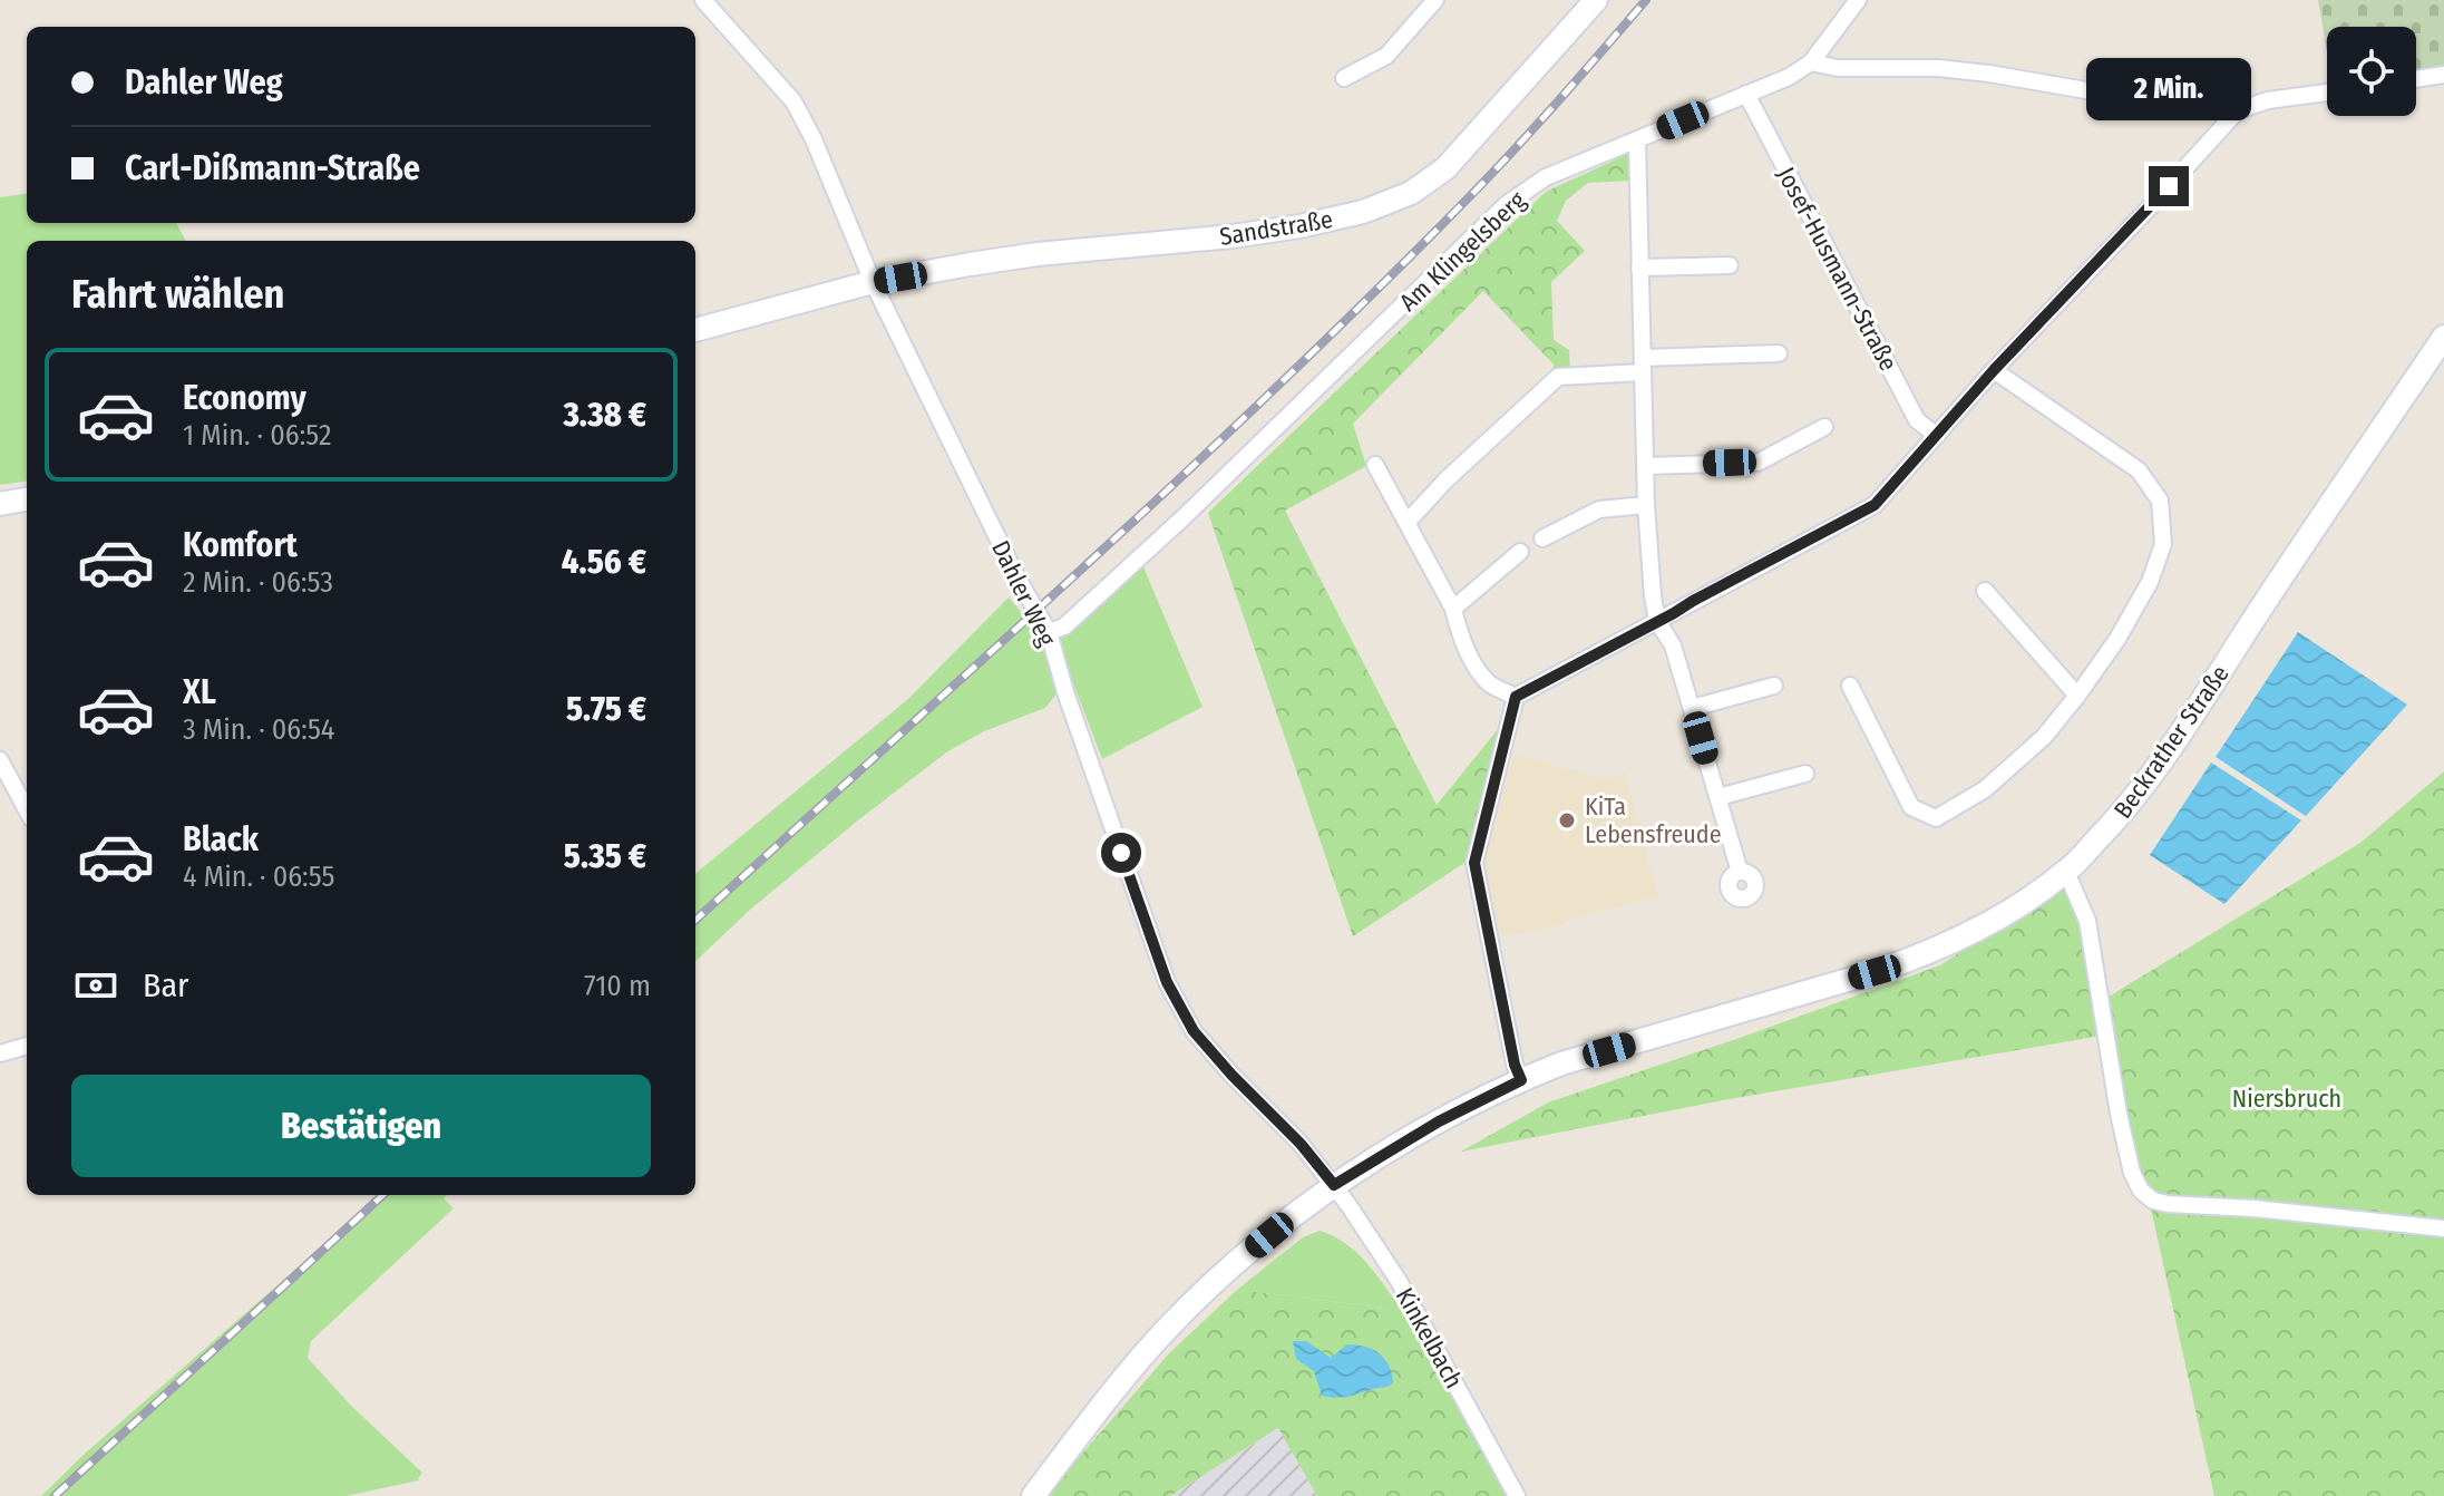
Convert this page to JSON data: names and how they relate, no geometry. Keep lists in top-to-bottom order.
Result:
{
  "streets": {
    "street": [
      "Sandstraße",
      "Am Klingelsberg",
      "Josef-Husmann-Straße",
      "Dahler Weg",
      "Beckrather Straße",
      "Kinkelbach"
    ]
  },
  "crossings": [
    ["Sandstraße", "Dahler Weg"],
    ["Am Klingelsberg", "Josef-Husmann-Straße"],
    ["Am Klingelsberg", "Dahler Weg"],
    ["Dahler Weg", "Beckrather Straße"],
    ["Dahler Weg", "Kinkelbach"],
    ["Beckrather Straße", "Kinkelbach"]
  ],
  "parks": ["Niersbruch"],
  "places": ["KiTa Lebensfreude"],
  "page": {
    "banner": ["Dahler Weg", "Carl-Dißmann-Straße"],
    "bubble": "2 Min.",
    "heading": "Fahrt wählen",
    "list": [
      {
        "name": "Economy",
        "note": "1 Min. · 06:52",
        "value": "3.38 €"
      },
      {
        "name": "Komfort",
        "note": "2 Min. · 06:53",
        "value": "4.56 €"
      },
      {
        "name": "XL",
        "note": "3 Min. · 06:54",
        "value": "5.75 €"
      },
      {
        "name": "Black",
        "note": "4 Min. · 06:55",
        "value": "5.35 €"
      }
    ],
    "pay": ["Bar", "710 m"],
    "buttons": "Bestätigen"
  }
}
